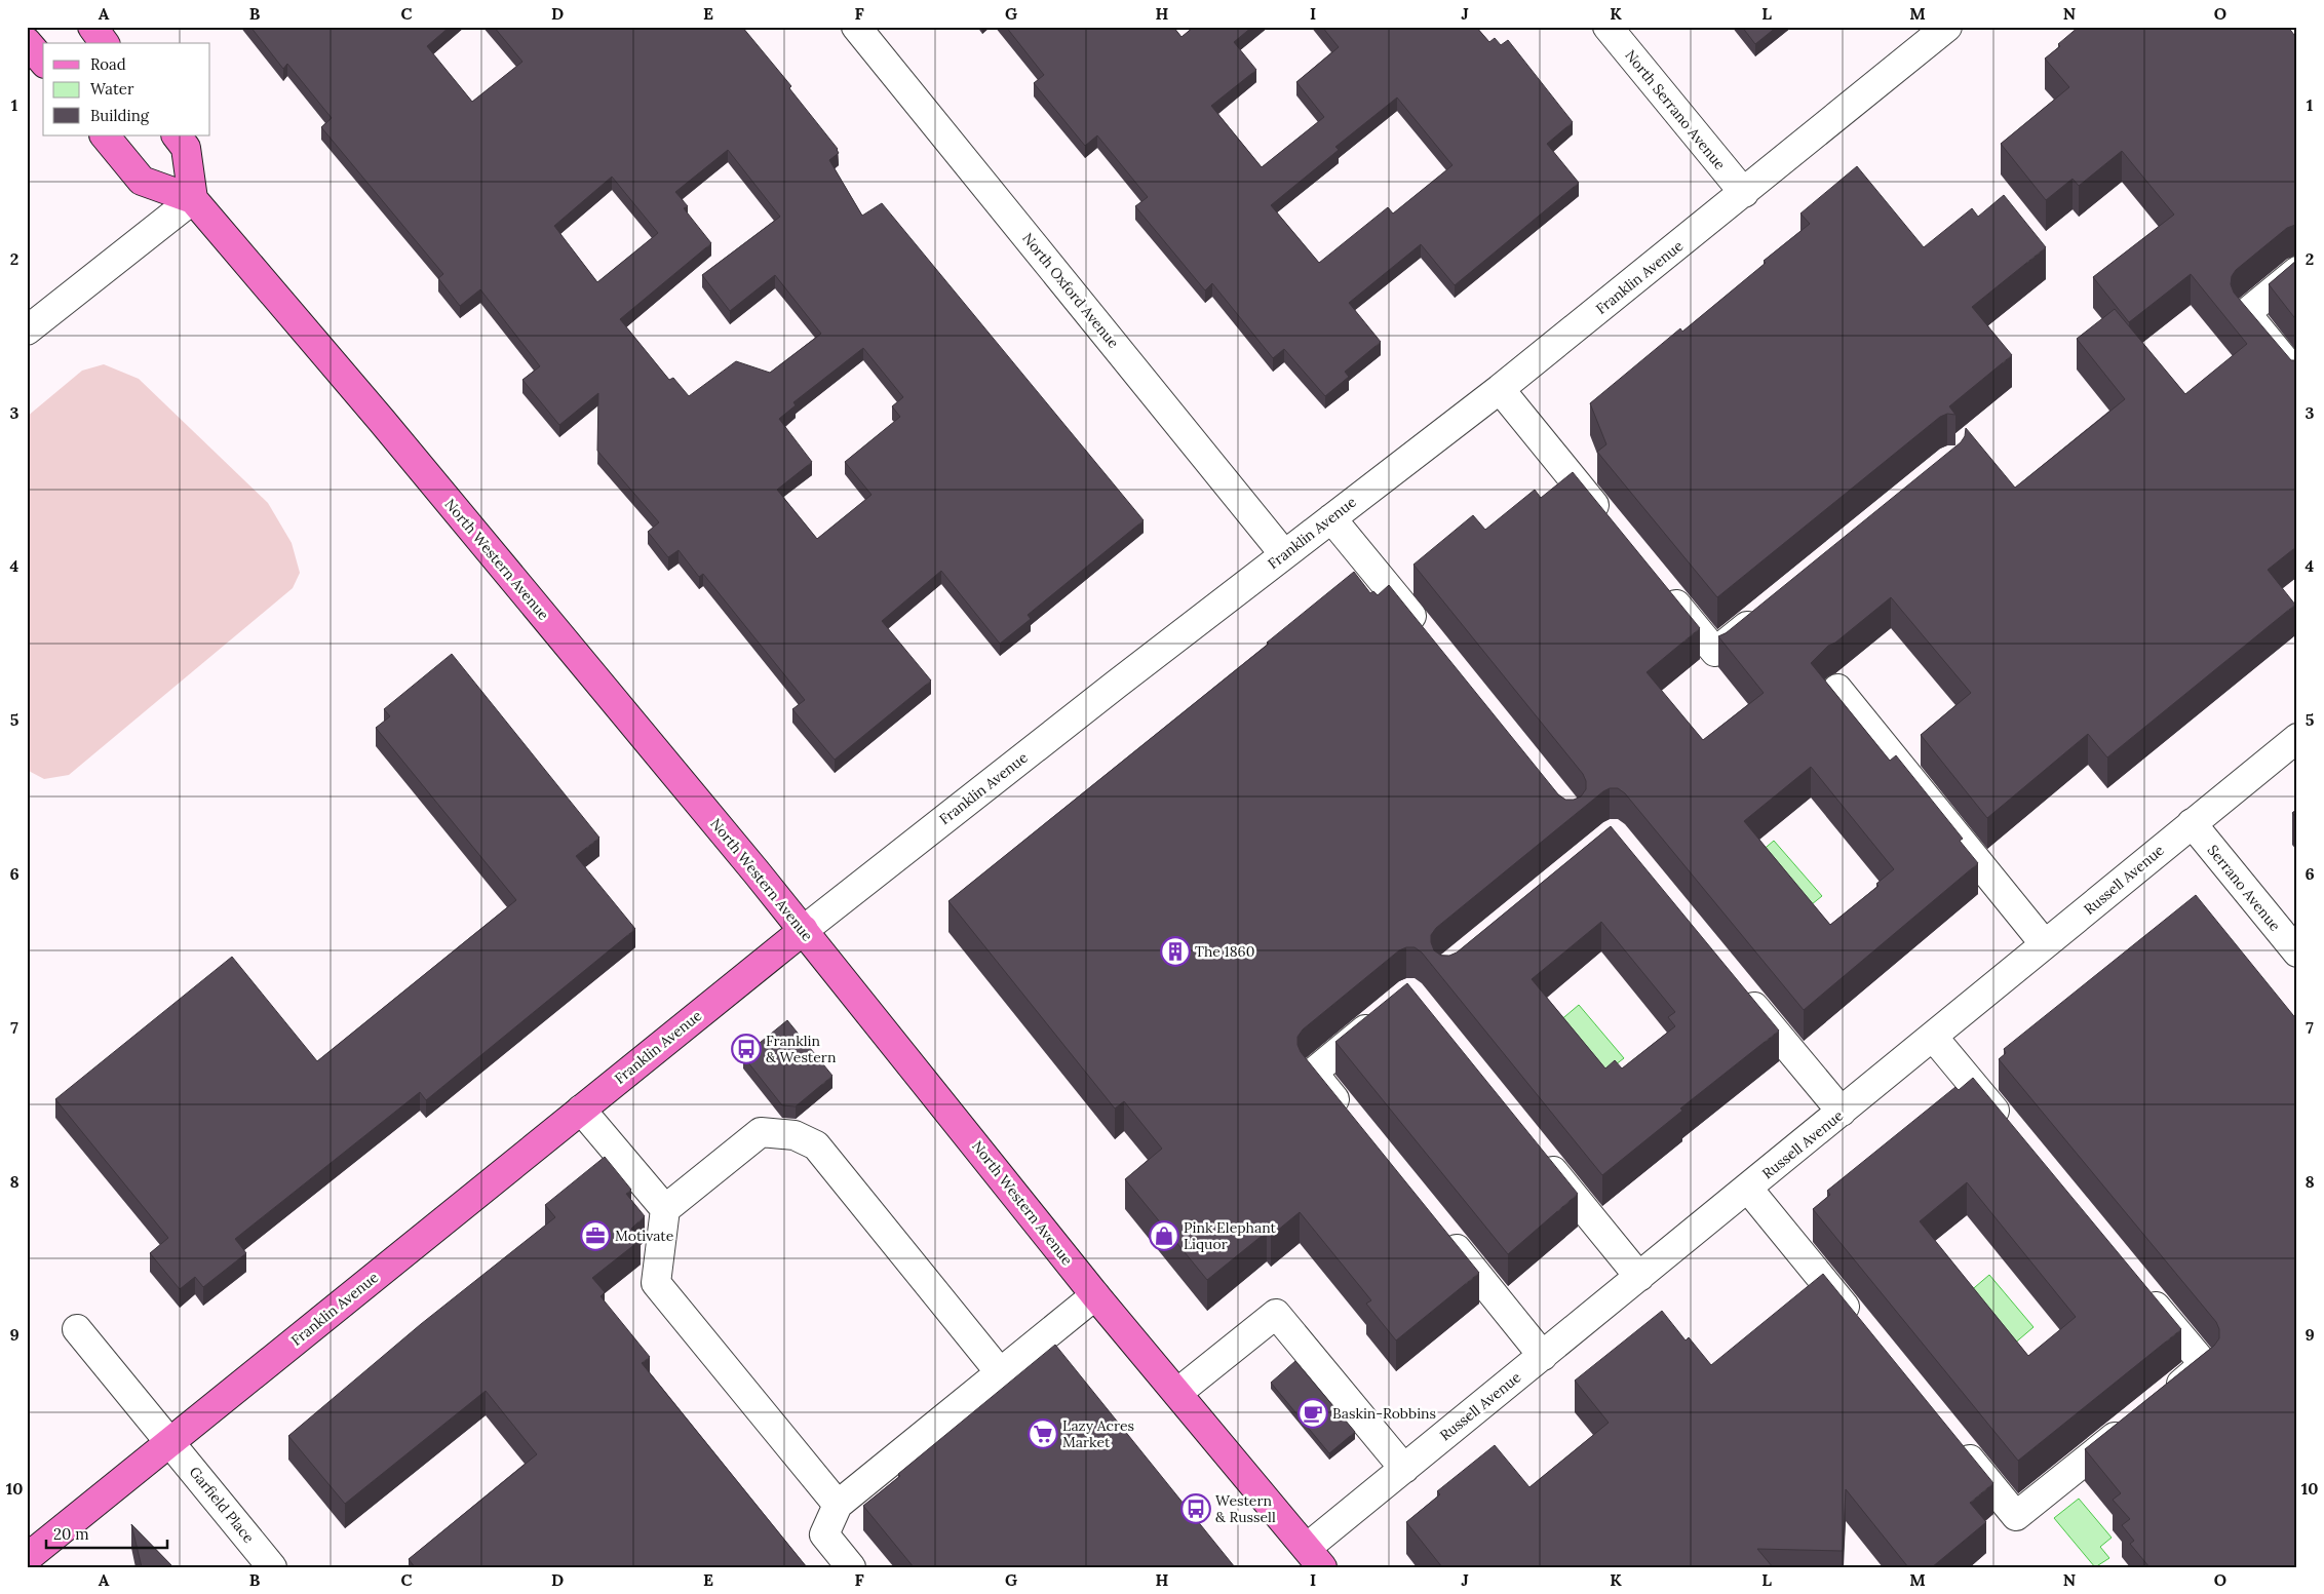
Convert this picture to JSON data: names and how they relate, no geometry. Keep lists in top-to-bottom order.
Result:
{
  "streets": {
    "main road": ["Franklin Avenue", "North Western Avenue"],
    "street": [
      "North Serrano Avenue",
      "North Oxford Avenue",
      "Russell Avenue",
      "Serrano Avenue",
      "Garfield Place"
    ]
  },
  "crossings": [
    ["North Serrano Avenue", "Franklin Avenue"],
    ["Franklin Avenue", "North Oxford Avenue"],
    ["Franklin Avenue", "North Western Avenue"],
    ["Franklin Avenue", "Garfield Place"],
    ["North Western Avenue", "Russell Avenue"],
    ["Russell Avenue", "Serrano Avenue"]
  ],
  "places": {
    "building": ["The 1860"],
    "bus stop": ["Franklin & Western", "Western & Russell"],
    "office": ["Motivate"],
    "shop": ["Pink Elephant Liquor"],
    "cafe": ["Baskin-Robbins"],
    "supermarket": ["Lazy Acres Market"]
  },
  "legend": ["Road", "Water", "Building"],
  "scale_bar": "20 m",
  "grid": {
    "columns": [
      "A",
      "B",
      "C",
      "D",
      "E",
      "F",
      "G",
      "H",
      "I",
      "J",
      "K",
      "L",
      "M",
      "N",
      "O"
    ],
    "rows": [
      "1",
      "2",
      "3",
      "4",
      "5",
      "6",
      "7",
      "8",
      "9",
      "10"
    ]
  }
}
